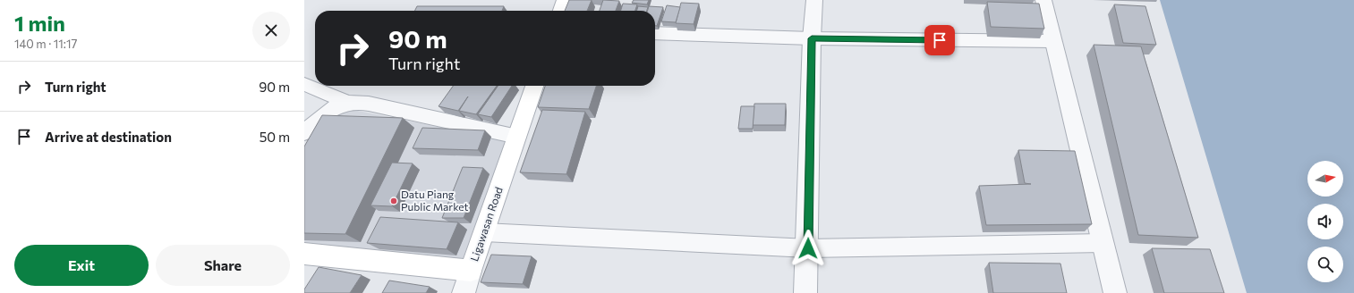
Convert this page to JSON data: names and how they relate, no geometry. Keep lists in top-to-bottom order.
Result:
{
  "streets": {
    "main road": ["Ligawasan Road"]
  },
  "places": ["Datu Piang Public Market"],
  "north": "right",
  "page": {
    "heading": ["1 min", "140 m · 11:17"],
    "turn": ["90 m", "Turn right"],
    "list": [
      {
        "name": "Turn right",
        "value": "90 m"
      },
      {
        "name": "Arrive at destination",
        "value": "50 m"
      }
    ],
    "buttons": ["Exit", "Share"]
  }
}
